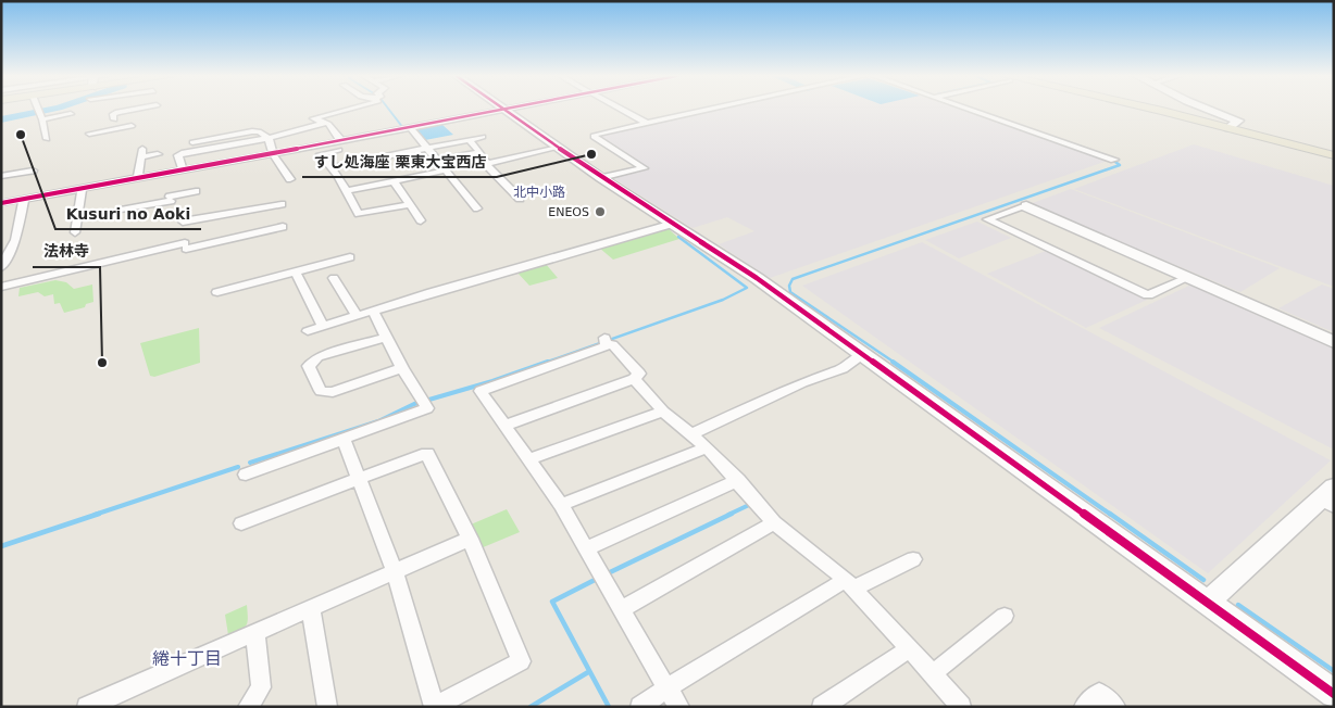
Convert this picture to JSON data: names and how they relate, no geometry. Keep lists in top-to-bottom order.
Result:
{
  "districts": ["北中小路", "綣十丁目"],
  "places": [
    "Kusuri no Aoki",
    "すし処海座 栗東大宝西店",
    "ENEOS",
    "法林寺"
  ]
}
